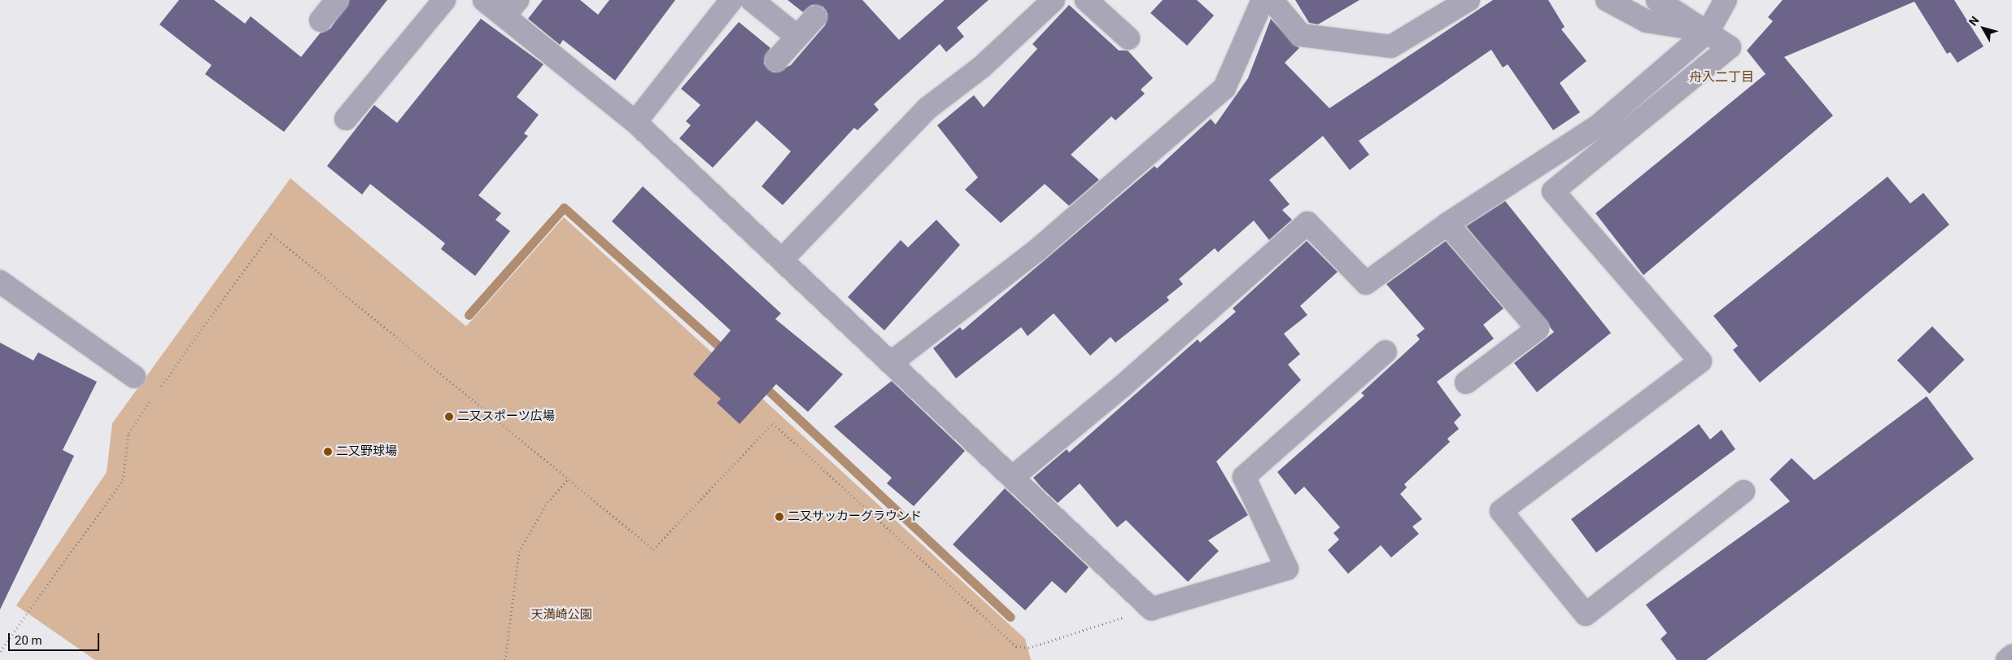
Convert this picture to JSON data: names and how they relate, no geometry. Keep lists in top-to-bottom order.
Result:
{
  "districts": ["舟入二丁目"],
  "parks": ["天満崎公園"],
  "places": ["二又スポーツ広場", "二又野球場", "二又サッカーグラウンド"],
  "scale_bar": "20 m",
  "north": "top left"
}
